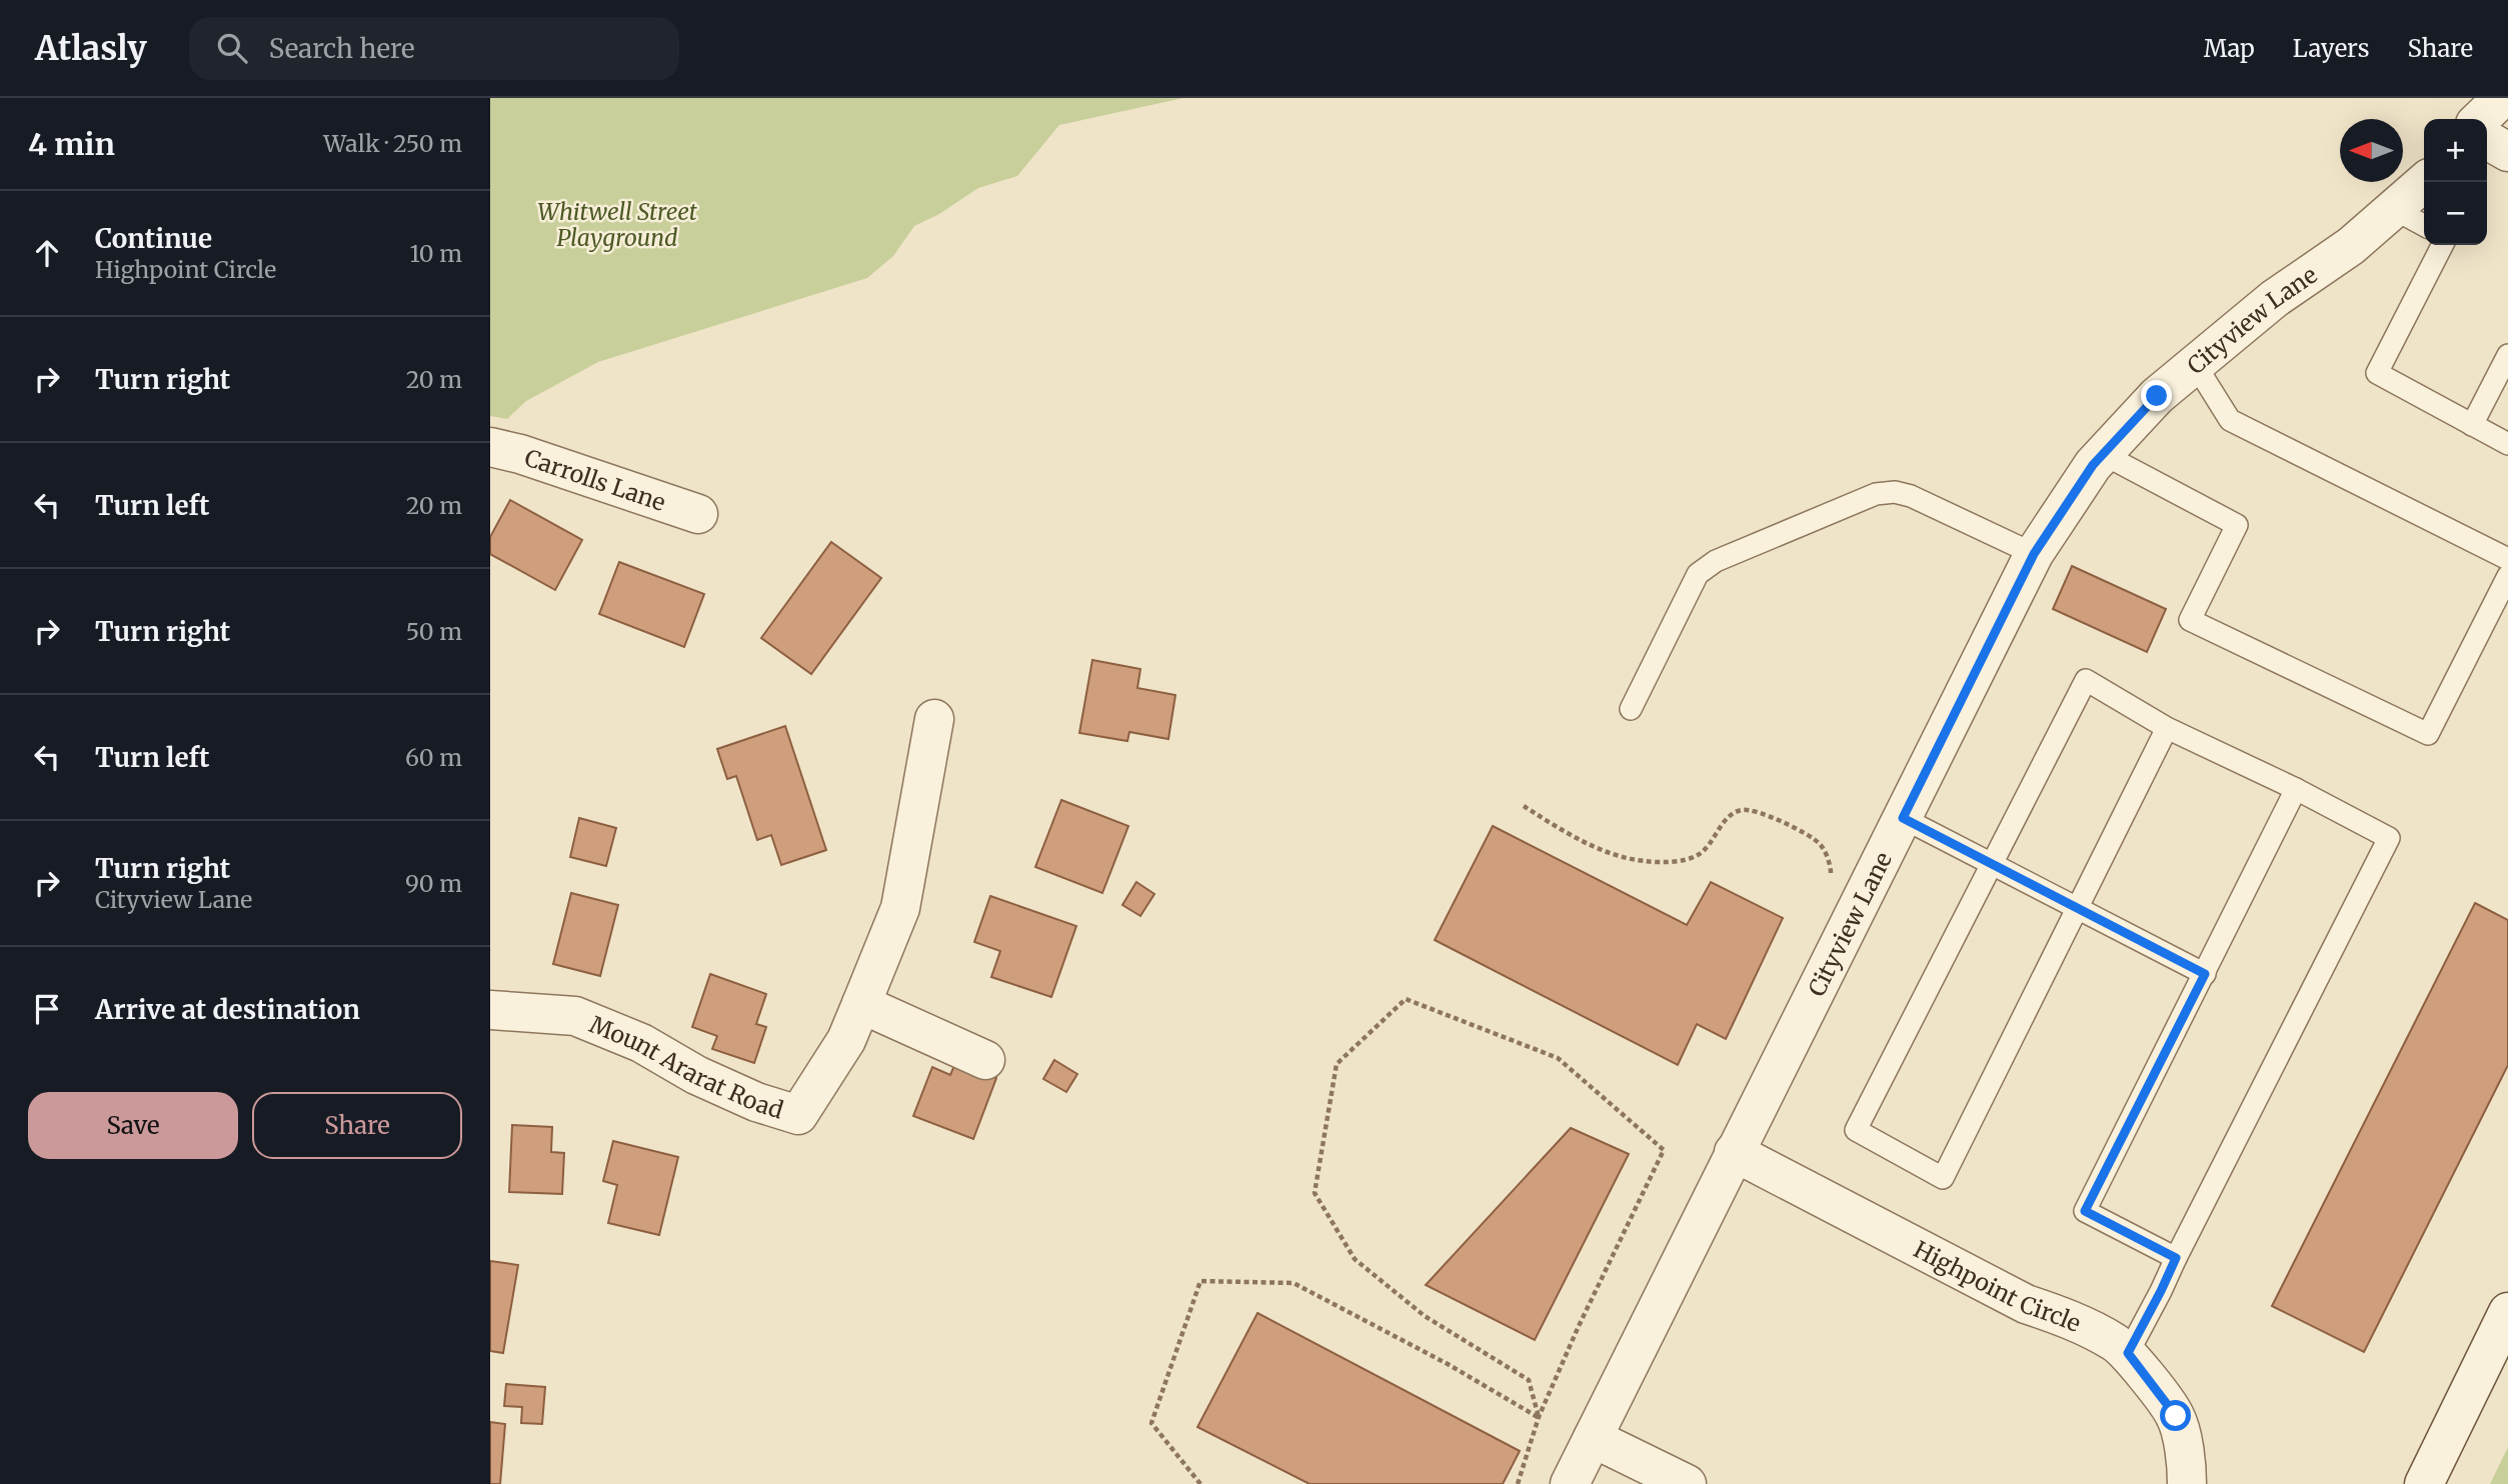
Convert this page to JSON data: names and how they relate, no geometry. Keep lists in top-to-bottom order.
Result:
{
  "streets": {
    "street": [
      "Cityview Lane",
      "Carrolls Lane",
      "Mount Ararat Road",
      "Highpoint Circle"
    ]
  },
  "crossings": [
    ["Cityview Lane", "Highpoint Circle"]
  ],
  "parks": ["Whitwell Street Playground"],
  "north": "left",
  "page": {
    "header": "Atlasly",
    "search": "Search here",
    "nav": ["Map", "Layers", "Share"],
    "heading": ["4 min", "Walk · 250 m"],
    "map_buttons": ["+", "−"],
    "list": [
      ["Continue", "Highpoint Circle", "10 m"],
      ["Turn right", "20 m"],
      ["Turn left", "20 m"],
      ["Turn right", "50 m"],
      ["Turn left", "60 m"],
      ["Turn right", "Cityview Lane", "90 m"],
      "Arrive at destination"
    ],
    "buttons": ["Save", "Share"]
  }
}
